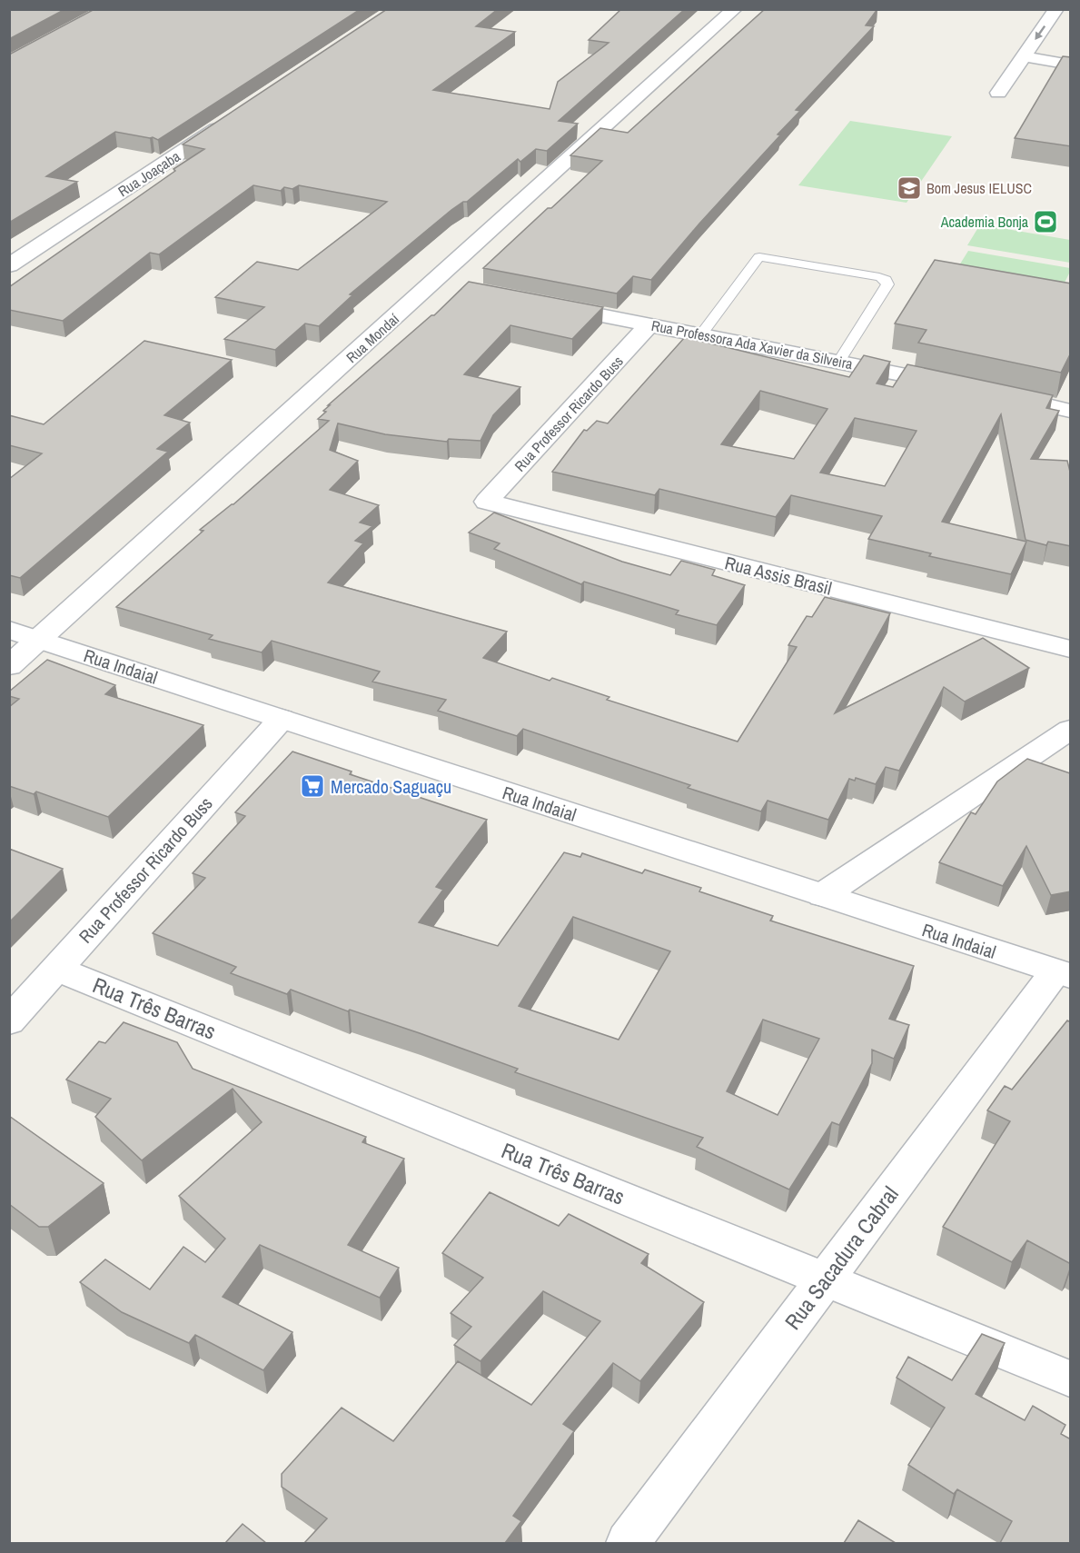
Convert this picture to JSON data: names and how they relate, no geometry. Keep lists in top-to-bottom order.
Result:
{
  "streets": {
    "street": [
      "Rua Joaçaba",
      "Rua Mondaí",
      "Rua Professora Ada Xavier da Silveira",
      "Rua Professor Ricardo Buss",
      "Rua Assis Brasil",
      "Rua Indaial",
      "Rua Três Barras",
      "Rua Sacadura Cabral"
    ]
  },
  "crossings": [
    ["Rua Mondaí", "Rua Indaial"],
    ["Rua Professora Ada Xavier da Silveira", "Rua Professor Ricardo Buss"],
    ["Rua Professor Ricardo Buss", "Rua Assis Brasil"],
    ["Rua Professor Ricardo Buss", "Rua Indaial"],
    ["Rua Professor Ricardo Buss", "Rua Três Barras"],
    ["Rua Indaial", "Rua Sacadura Cabral"],
    ["Rua Três Barras", "Rua Sacadura Cabral"]
  ],
  "places": {
    "school or university": ["Bom Jesus IELUSC"],
    "sports": ["Academia Bonja"],
    "supermarket": ["Mercado Saguaçu"]
  }
}
